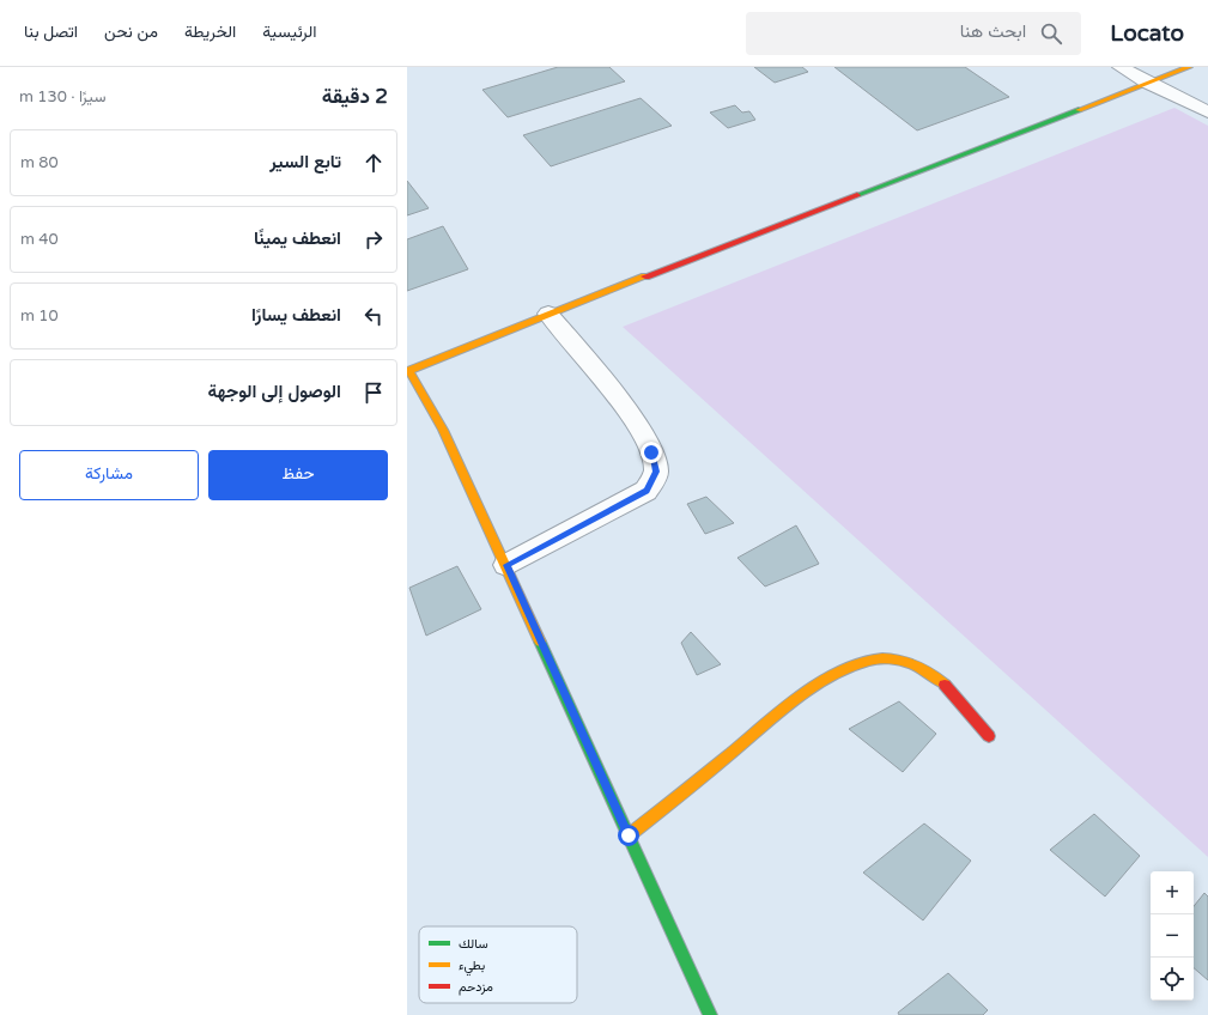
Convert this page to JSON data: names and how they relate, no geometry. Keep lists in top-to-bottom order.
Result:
{
  "legend": ["سالك", "بطيء", "مزدحم"],
  "page": {
    "header": "Locato",
    "search": "ابحث هنا",
    "nav": [
      "الرئيسية",
      "الخريطة",
      "من نحن",
      "اتصل بنا"
    ],
    "heading": ["2 دقيقة", "سيرًا · 130 m"],
    "list": [
      ["تابع السير", "80 m"],
      ["انعطف يمينًا", "40 m"],
      ["انعطف يسارًا", "10 m"],
      "الوصول إلى الوجهة"
    ],
    "buttons": ["حفظ", "مشاركة"],
    "map_buttons": ["+", "−"]
  }
}
